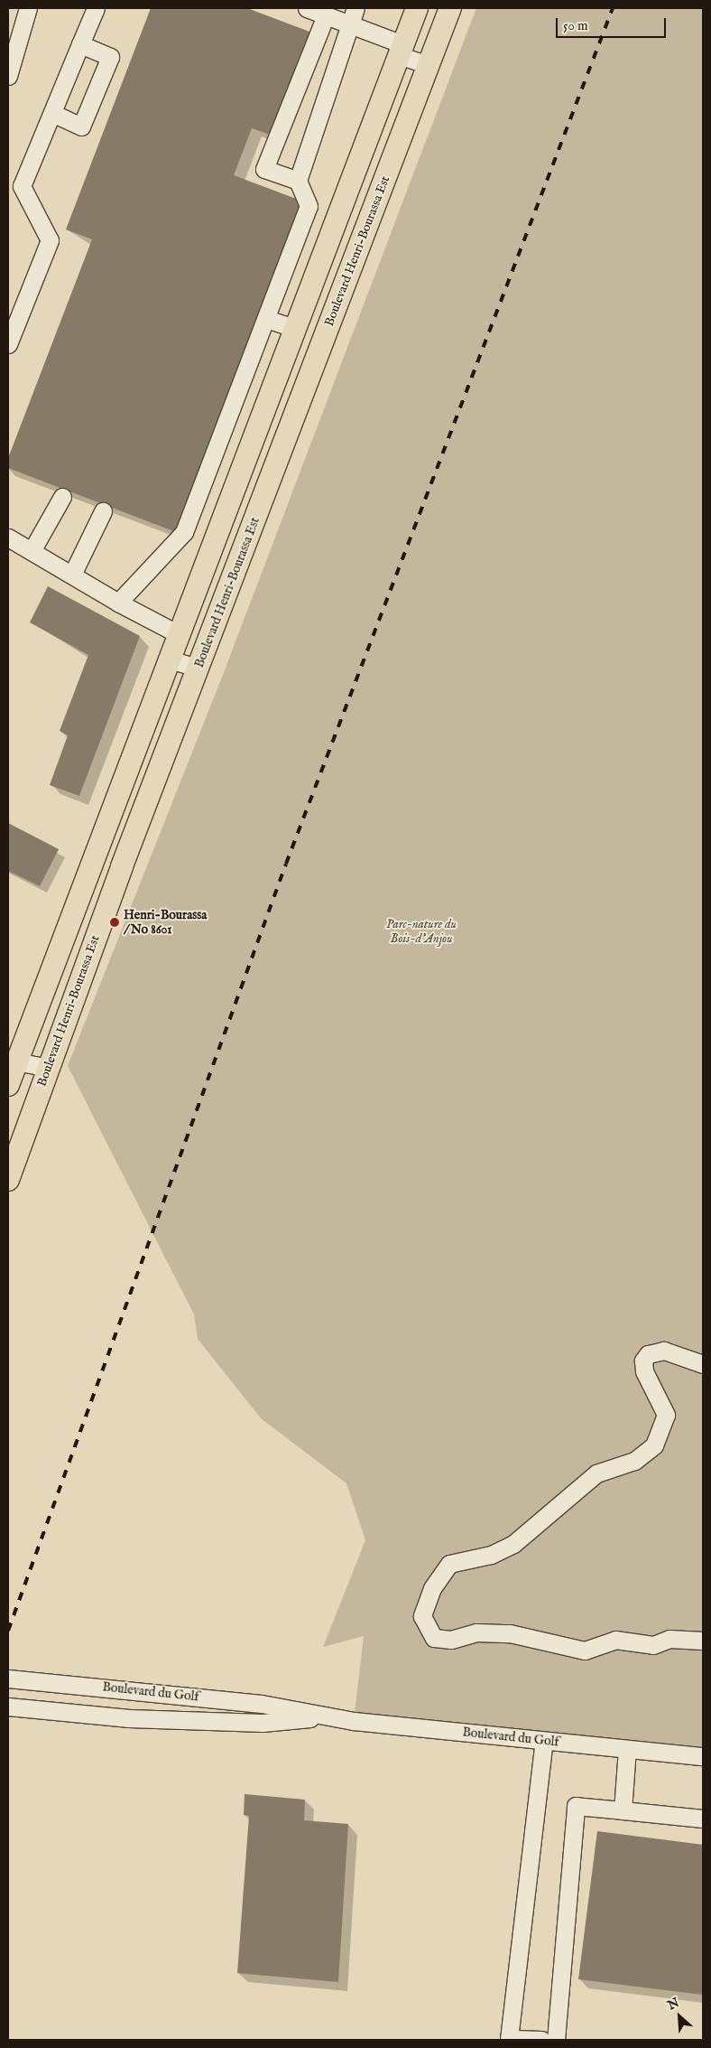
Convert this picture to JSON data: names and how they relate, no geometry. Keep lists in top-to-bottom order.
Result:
{
  "streets": {
    "main road": ["Boulevard Henri-Bourassa Est"],
    "street": ["Boulevard du Golf"]
  },
  "parks": ["Parc-nature du Bois-d'Anjou"],
  "places": ["Henri-Bourassa / No 8601"],
  "scale_bar": "50 m",
  "north": "top left"
}
